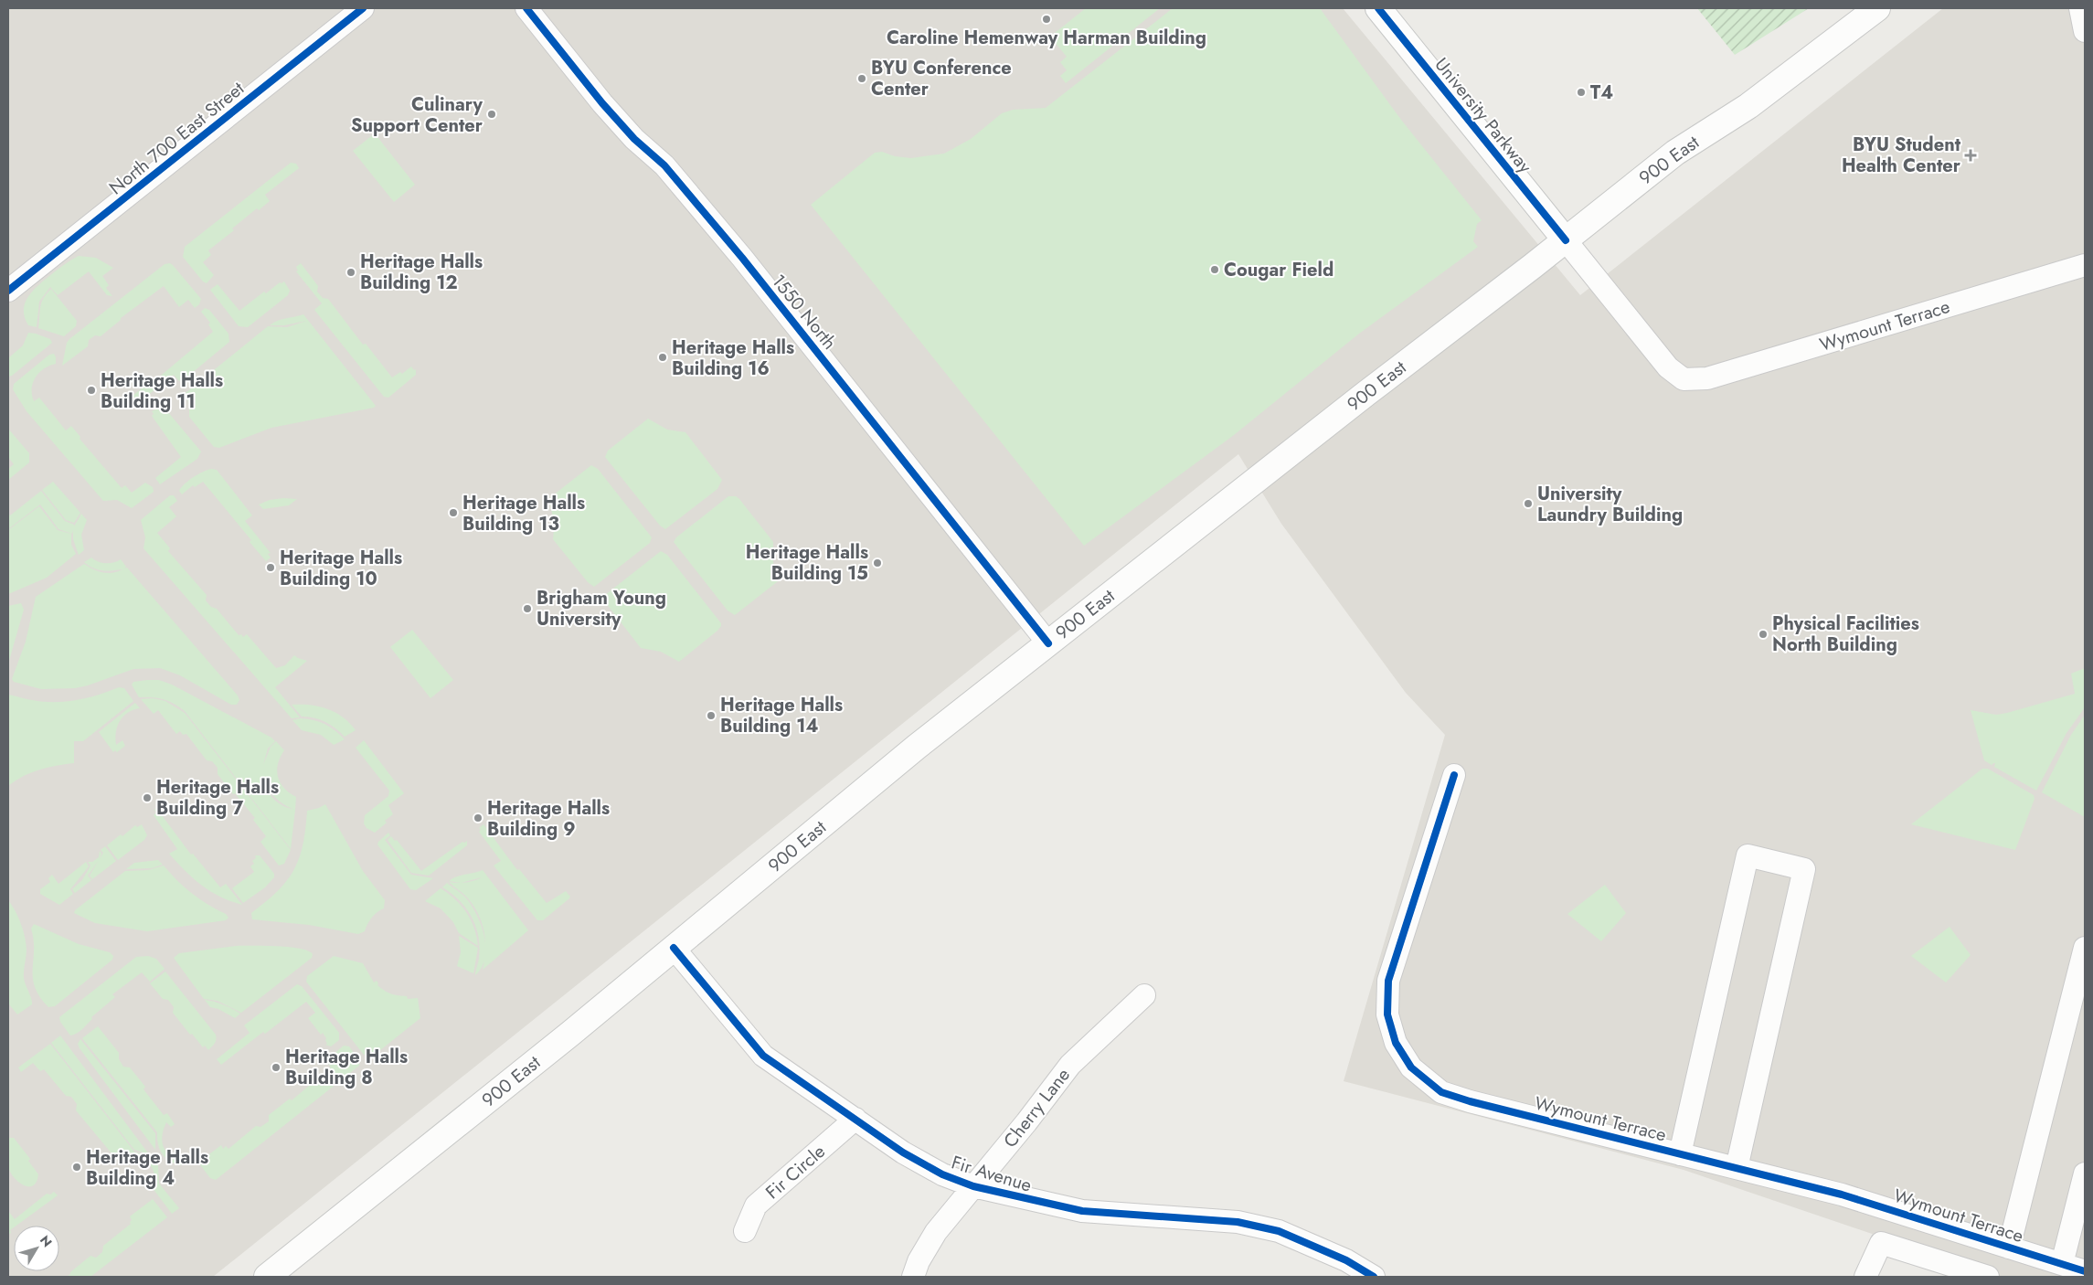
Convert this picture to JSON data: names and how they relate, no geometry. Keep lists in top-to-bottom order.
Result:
{
  "streets": {
    "main road": ["University Parkway", "900 East"],
    "street": [
      "North 700 East Street",
      "1550 North",
      "Wymount Terrace",
      "Cherry Lane",
      "Fir Circle",
      "Fir Avenue"
    ]
  },
  "crossings": [
    ["University Parkway", "900 East"],
    ["University Parkway", "Wymount Terrace"],
    ["900 East", "1550 North"],
    ["900 East", "Fir Avenue"],
    ["Cherry Lane", "Fir Avenue"],
    ["Fir Circle", "Fir Avenue"]
  ],
  "places": {
    "other": [
      "Caroline Hemenway Harman Building",
      "BYU Conference Center",
      "T4",
      "Culinary Support Center",
      "Cougar Field",
      "Heritage Halls Building 12",
      "Heritage Halls Building 16",
      "Heritage Halls Building 11",
      "University Laundry Building",
      "Heritage Halls Building 13",
      "Heritage Halls Building 15",
      "Heritage Halls Building 10",
      "Brigham Young University",
      "Physical Facilities North Building",
      "Heritage Halls Building 14",
      "Heritage Halls Building 7",
      "Heritage Halls Building 9",
      "Heritage Halls Building 8",
      "Heritage Halls Building 4"
    ],
    "health": ["BYU Student Health Center"]
  },
  "north": "top right"
}
